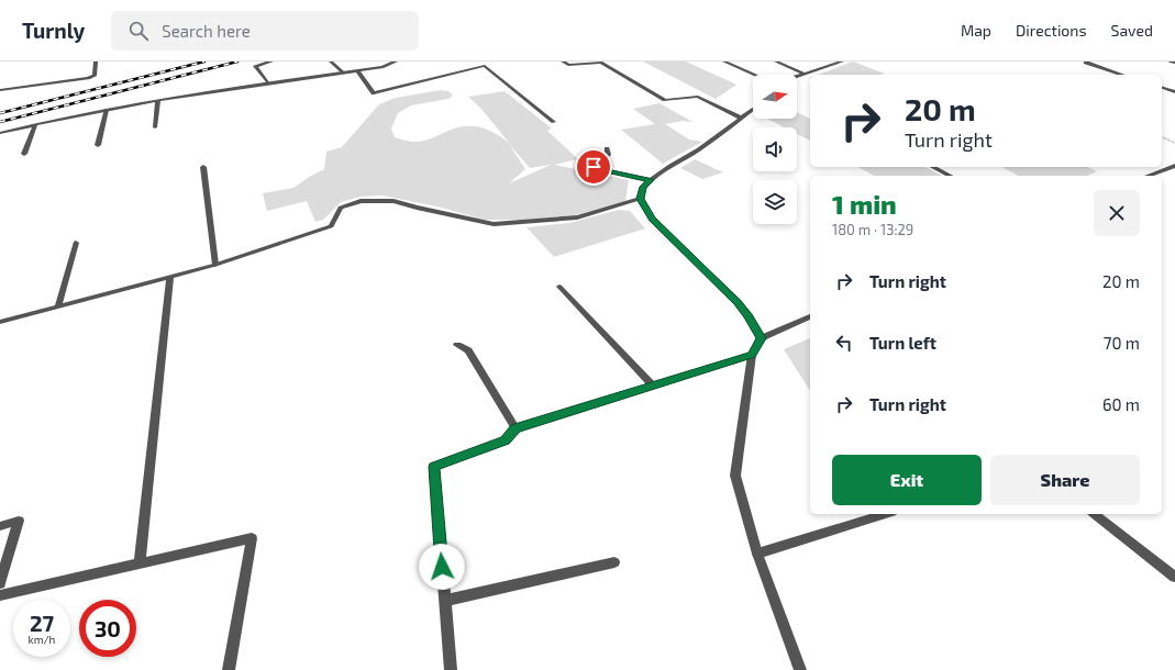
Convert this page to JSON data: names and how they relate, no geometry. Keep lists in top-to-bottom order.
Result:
{
  "north": "right",
  "page": {
    "header": "Turnly",
    "search": "Search here",
    "nav": ["Map", "Directions", "Saved"],
    "turn": ["20 m", "Turn right"],
    "heading": ["1 min", "180 m · 13:29"],
    "list": [
      {
        "name": "Turn right",
        "value": "20 m"
      },
      {
        "name": "Turn left",
        "value": "70 m"
      },
      {
        "name": "Turn right",
        "value": "60 m"
      }
    ],
    "buttons": ["Exit", "Share"],
    "speed": "27 km/h",
    "limit": "30"
  }
}
